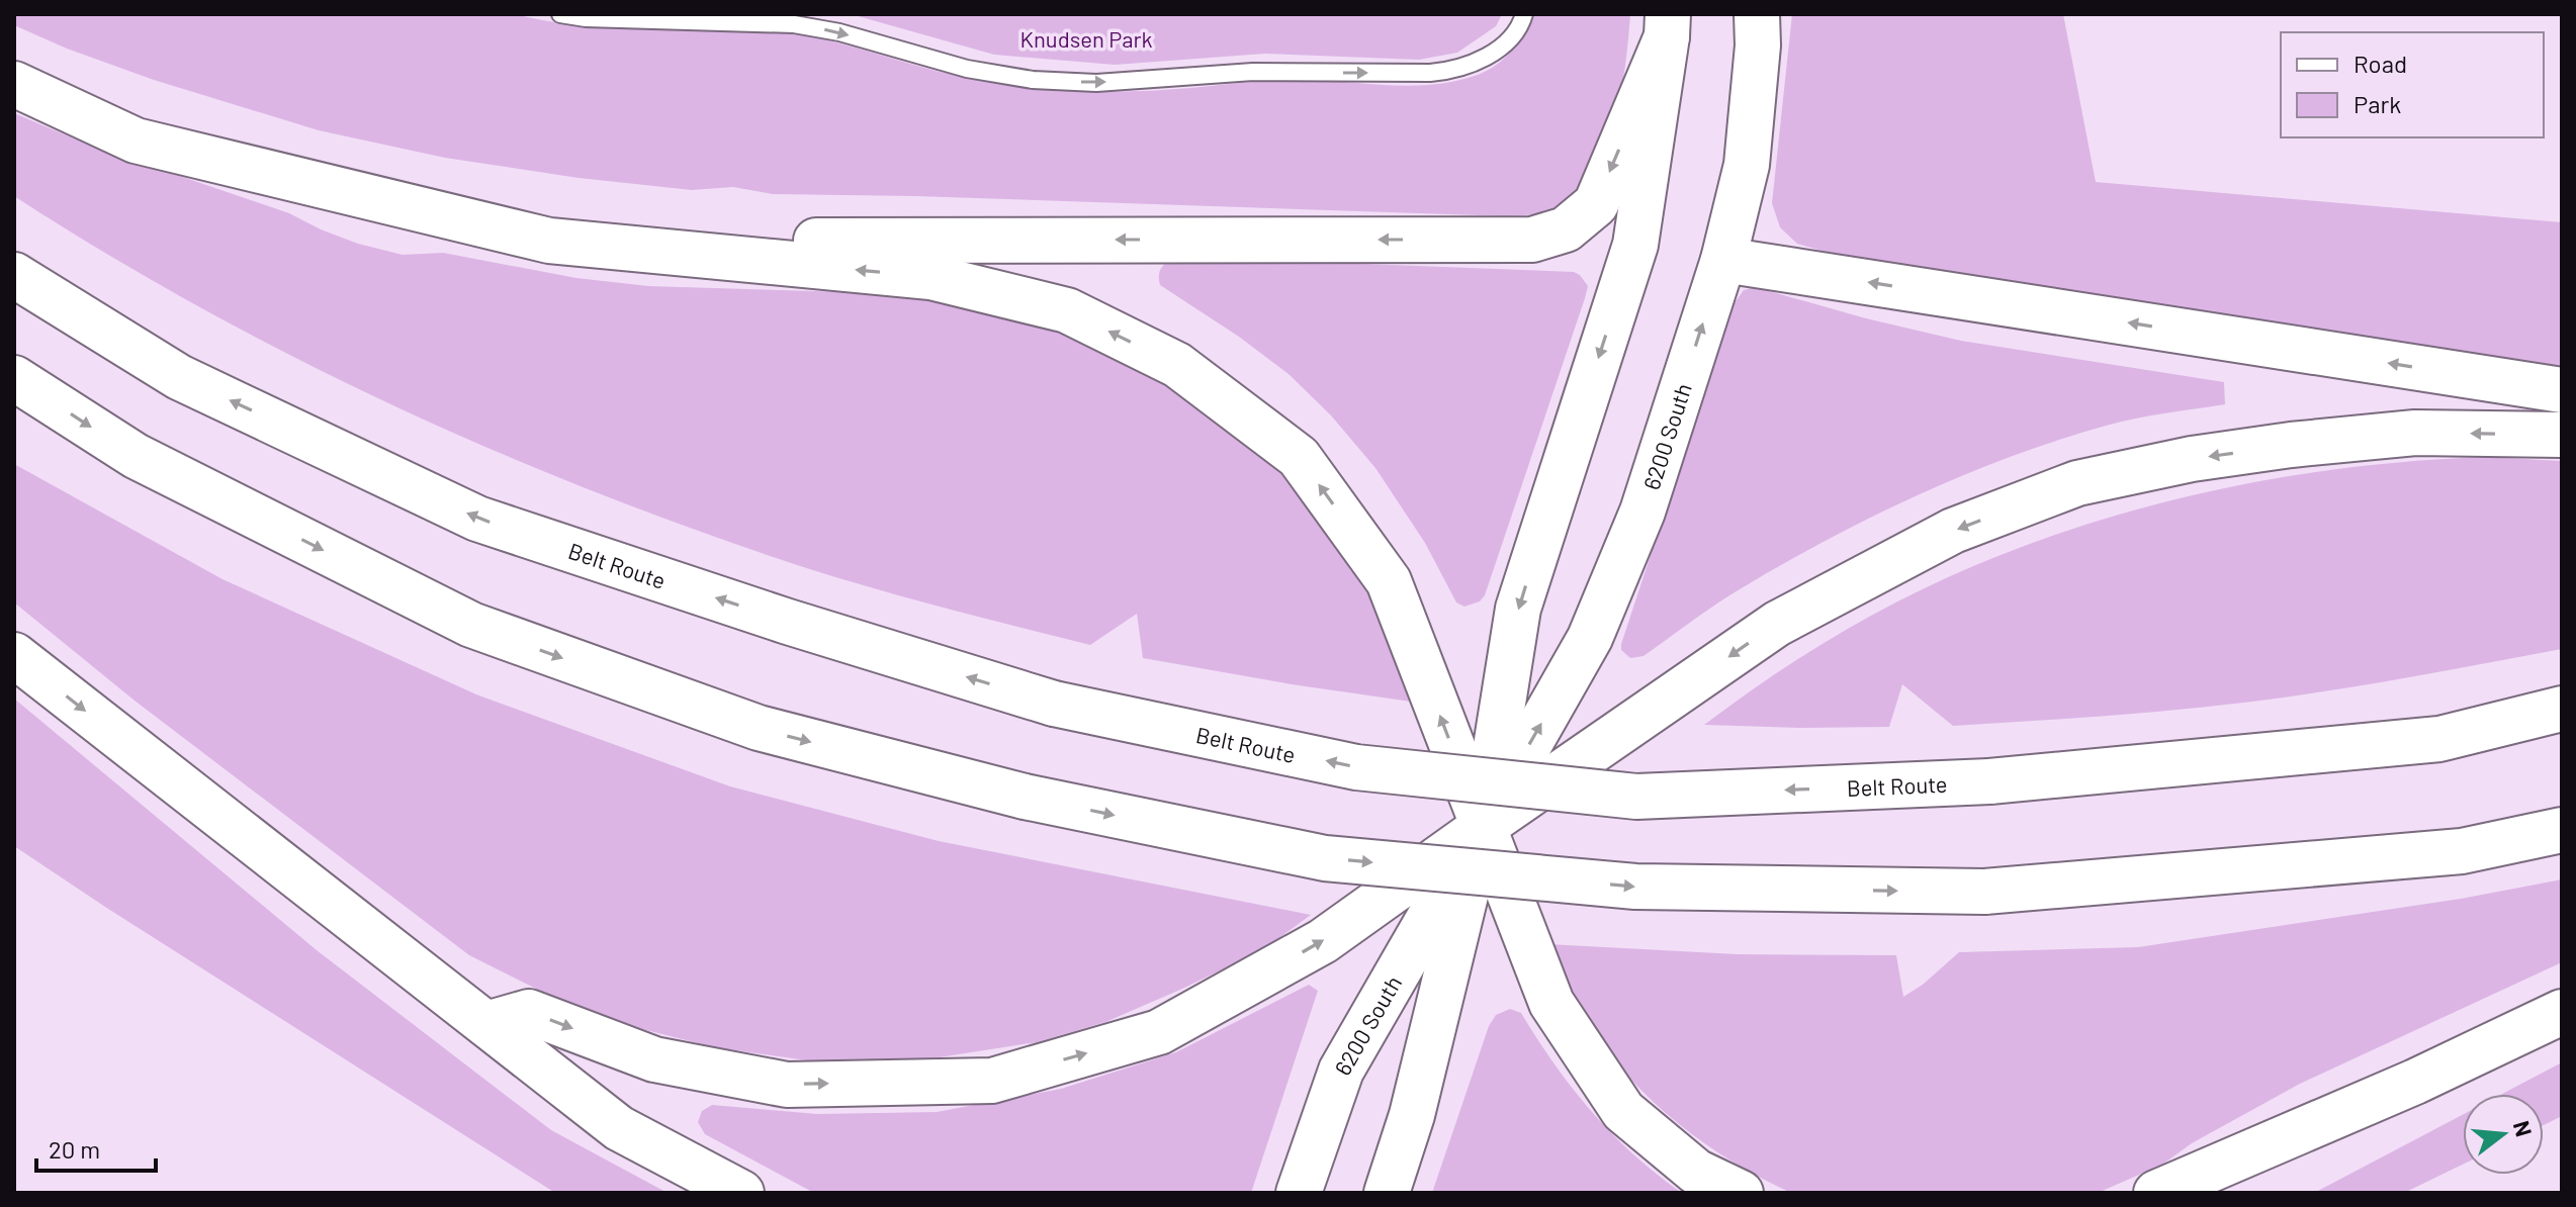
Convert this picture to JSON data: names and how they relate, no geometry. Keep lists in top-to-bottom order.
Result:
{
  "streets": {
    "main road": ["6200 South", "Belt Route"]
  },
  "parks": ["Knudsen Park"],
  "legend": ["Road", "Park"],
  "scale_bar": "20 m",
  "north": "right"
}
